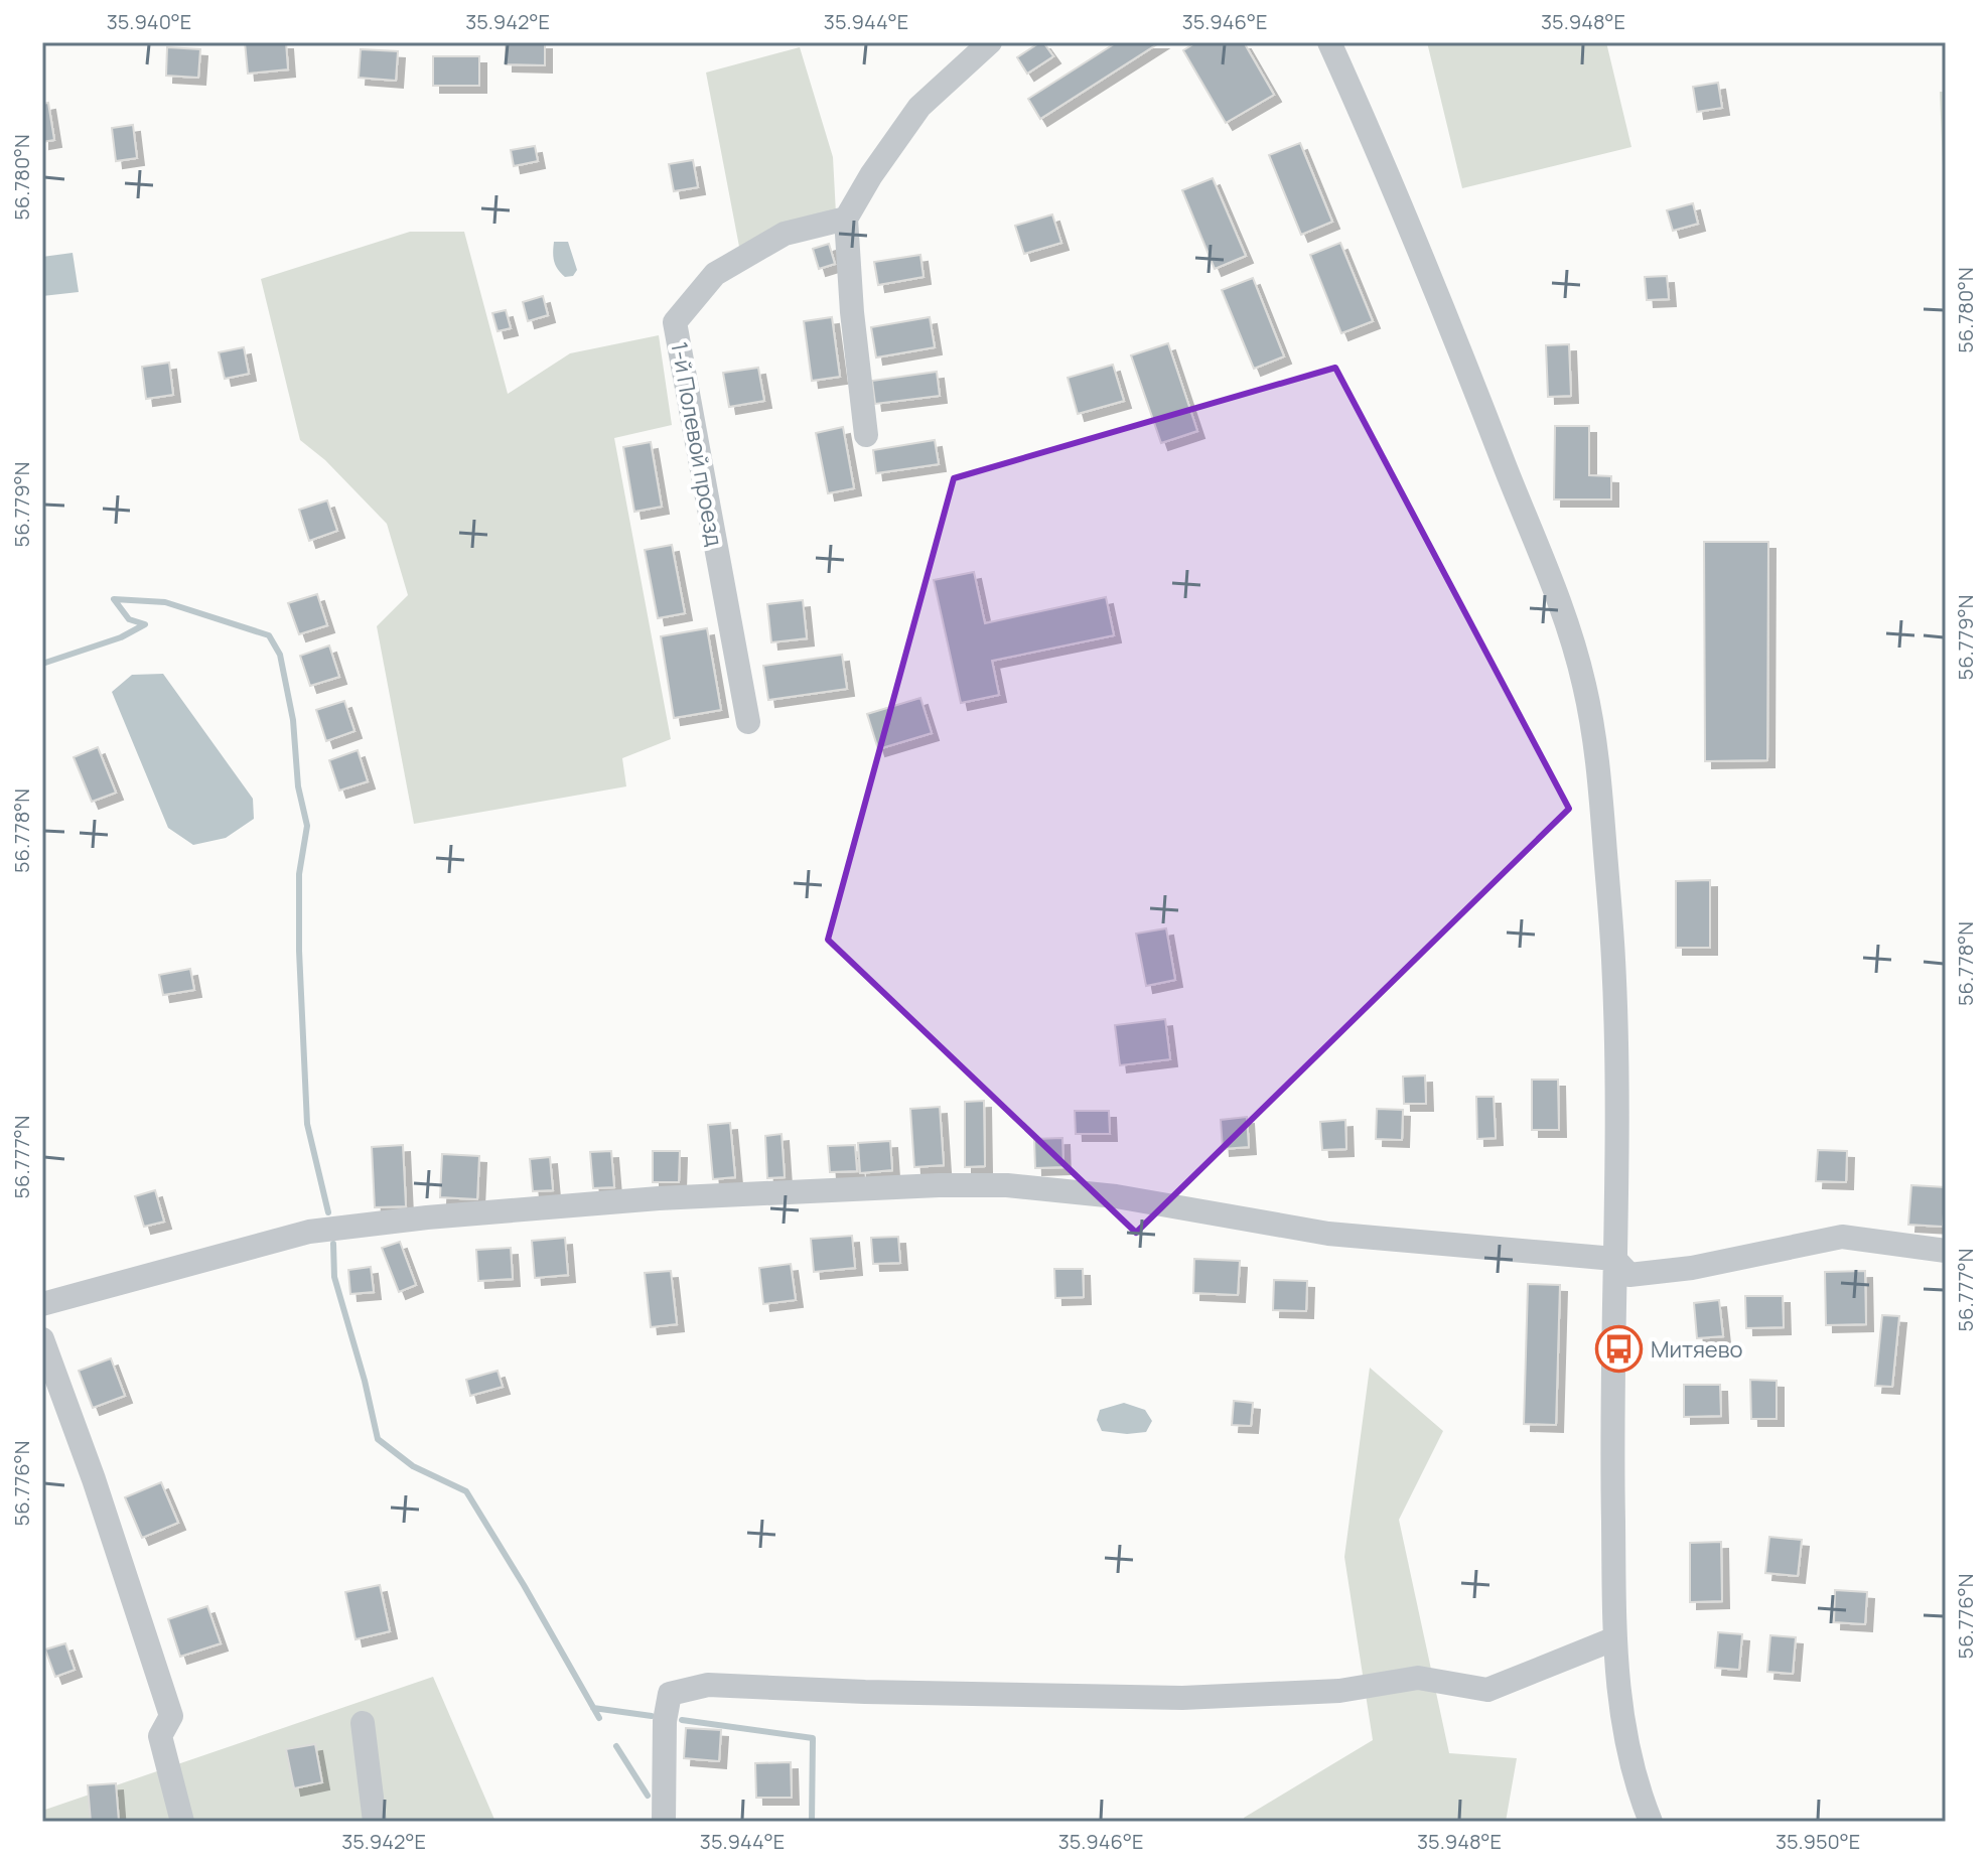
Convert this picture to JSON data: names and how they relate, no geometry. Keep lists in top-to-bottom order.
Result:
{
  "streets": {
    "street": ["1-й Полевой проезд"]
  },
  "places": {
    "bus stop": ["Митяево"]
  },
  "coordinates": [
    "35.940°E",
    "35.942°E",
    "35.944°E",
    "35.946°E",
    "35.948°E",
    "56.780°N",
    "56.779°N",
    "56.778°N",
    "56.777°N",
    "56.776°N",
    "35.950°E"
  ]
}
